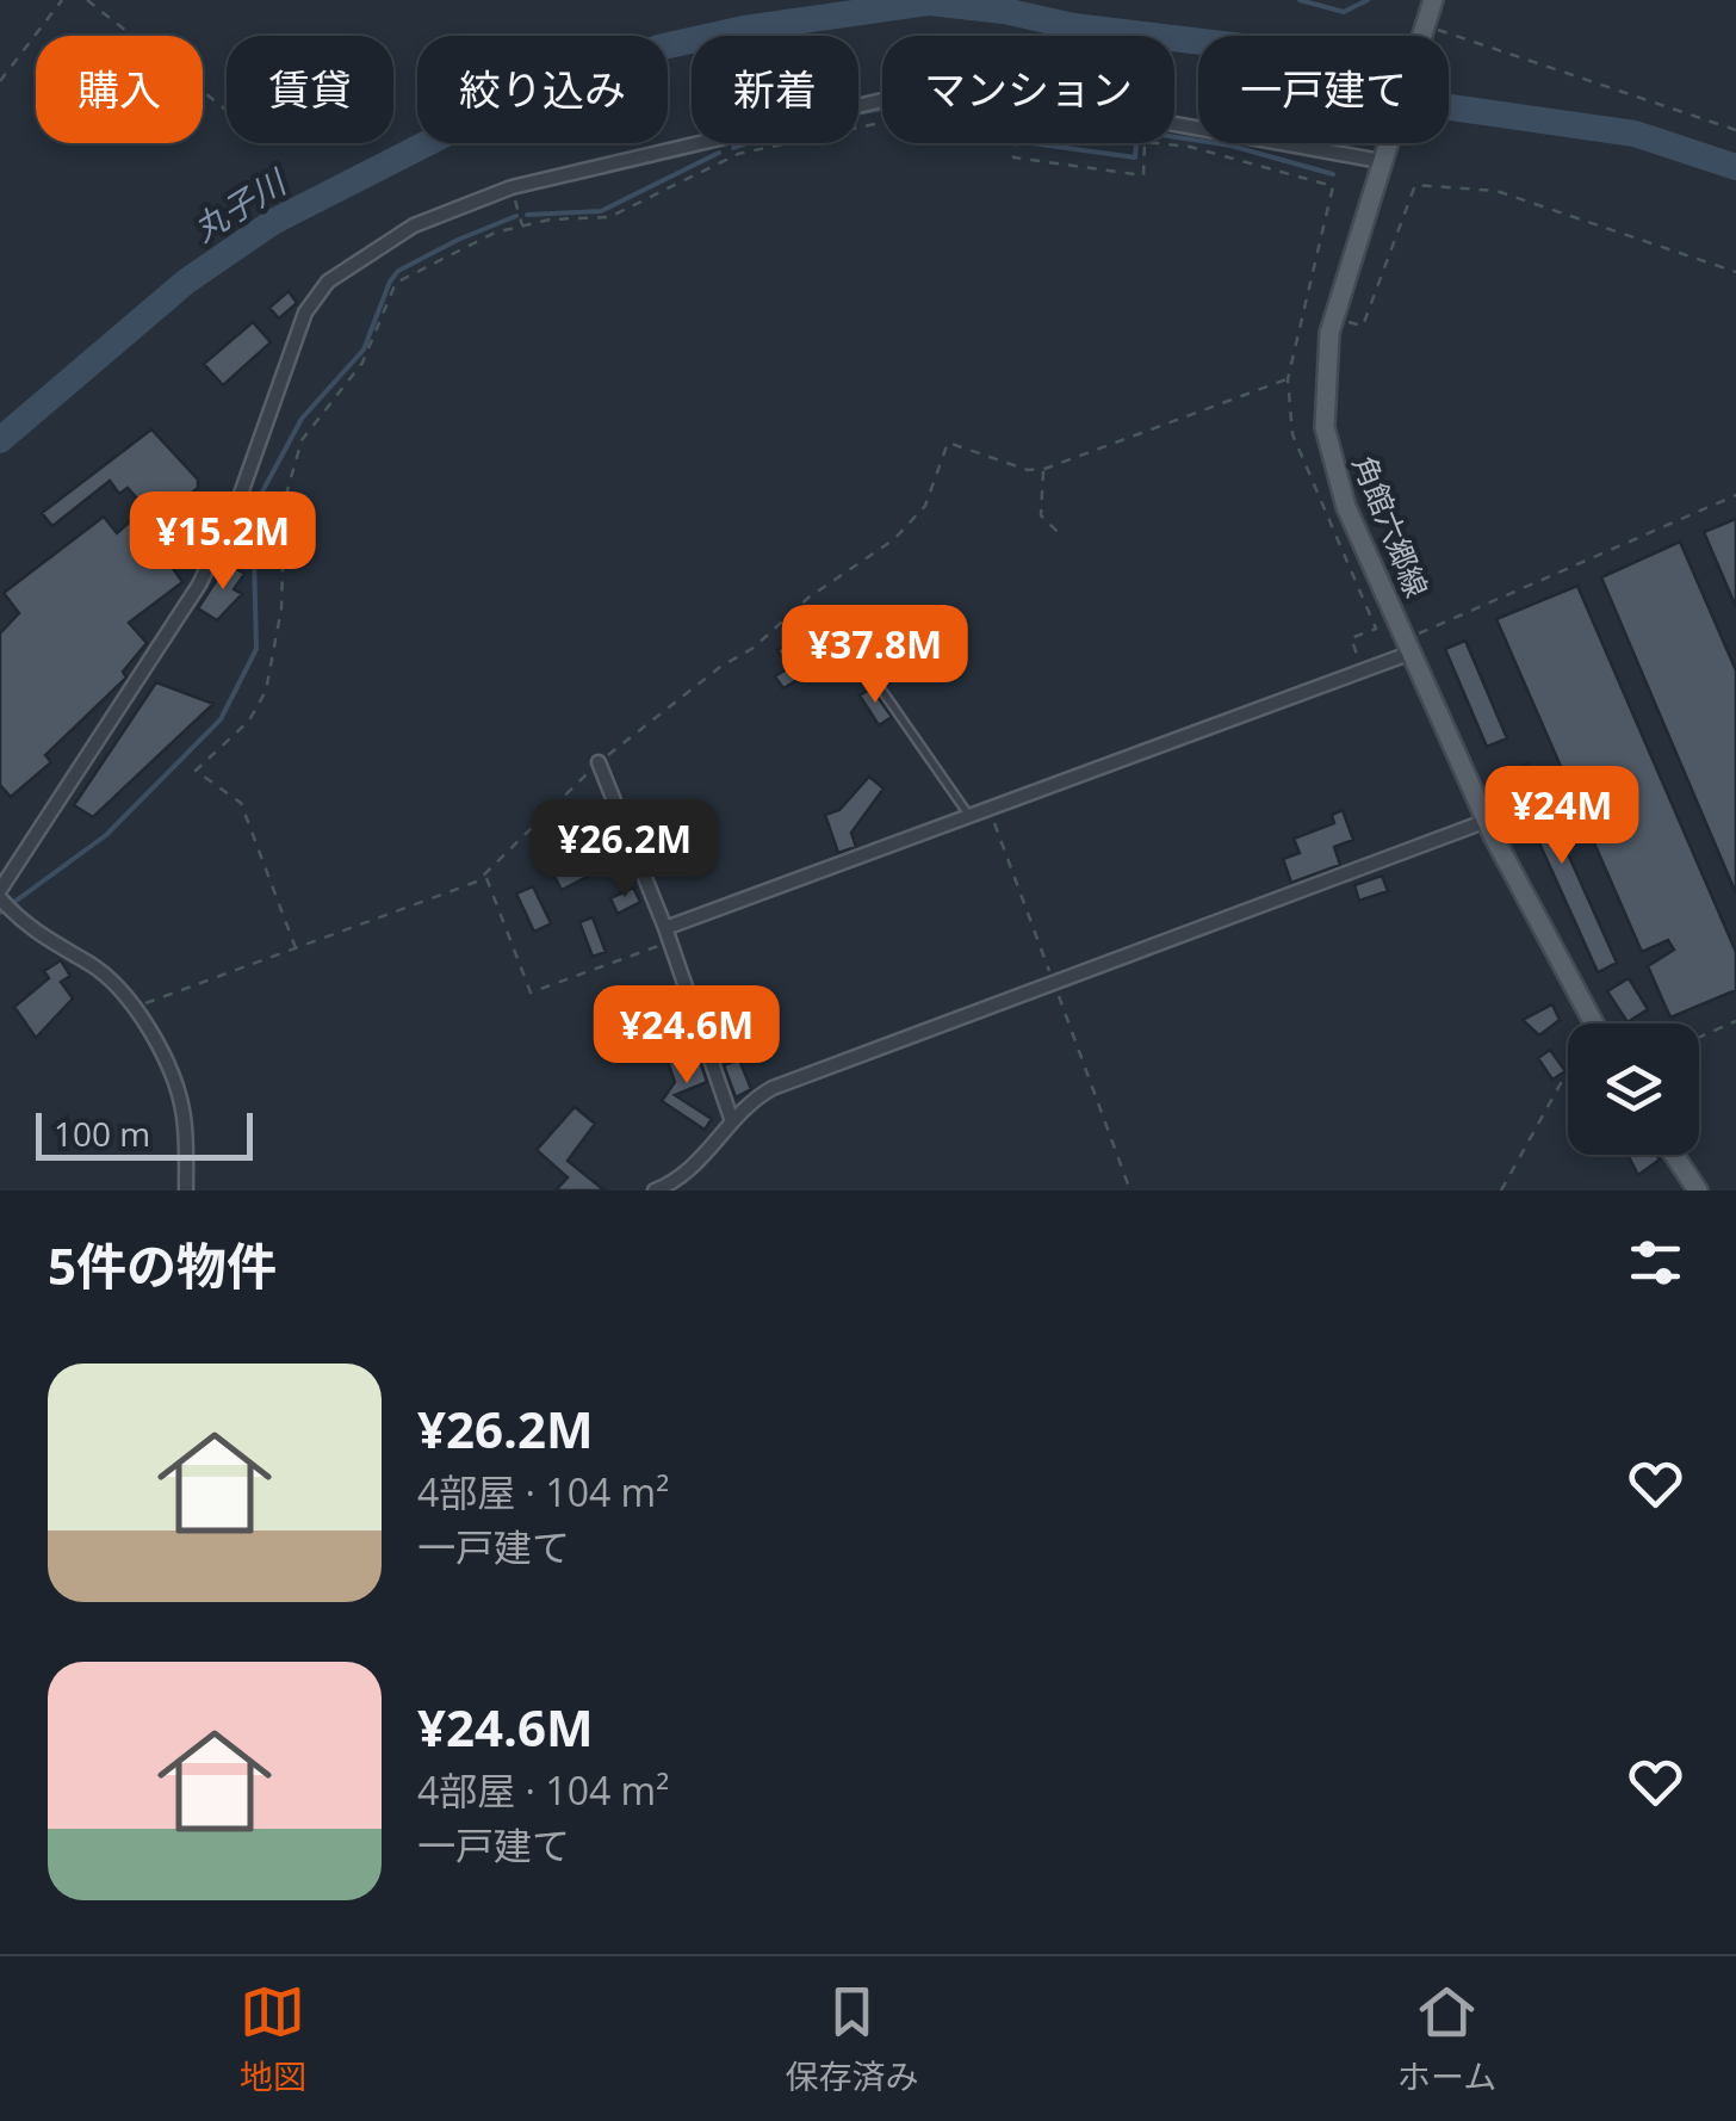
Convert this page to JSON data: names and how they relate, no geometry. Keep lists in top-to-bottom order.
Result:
{
  "streets": {
    "main road": ["角館六郷線"]
  },
  "water": ["丸子川"],
  "scale_bar": "100 m",
  "page": {
    "chip": [
      "購入",
      "賃貸",
      "絞り込み",
      "新着",
      "マンション",
      "一戸建て"
    ],
    "price": [
      "¥15.2M",
      "¥37.8M",
      "¥24M",
      "¥26.2M",
      "¥24.6M"
    ],
    "scale": "100 m",
    "heading": "5件の物件",
    "list": [
      {
        "name": "¥26.2M",
        "note": "4部屋 · 104 m² · 一戸建て"
      },
      {
        "name": "¥24.6M",
        "note": "4部屋 · 104 m² · 一戸建て"
      }
    ],
    "tabs": ["地図", "保存済み", "ホーム"]
  }
}
